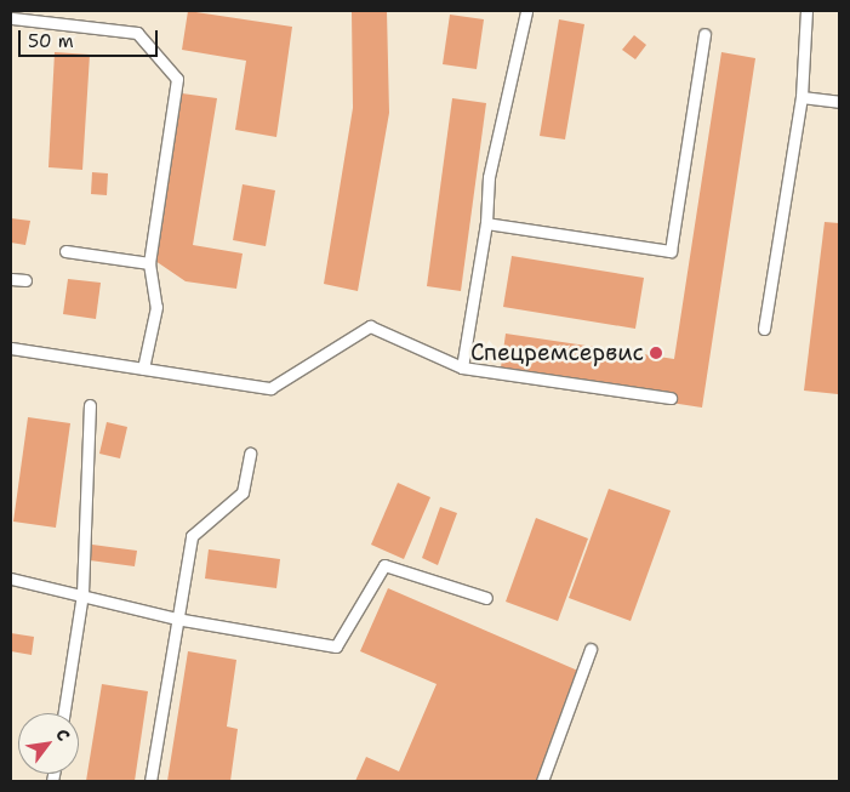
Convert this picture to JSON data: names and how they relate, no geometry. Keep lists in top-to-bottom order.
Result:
{
  "places": ["Спецремсервис"],
  "scale_bar": "50 m",
  "north": "top right"
}
